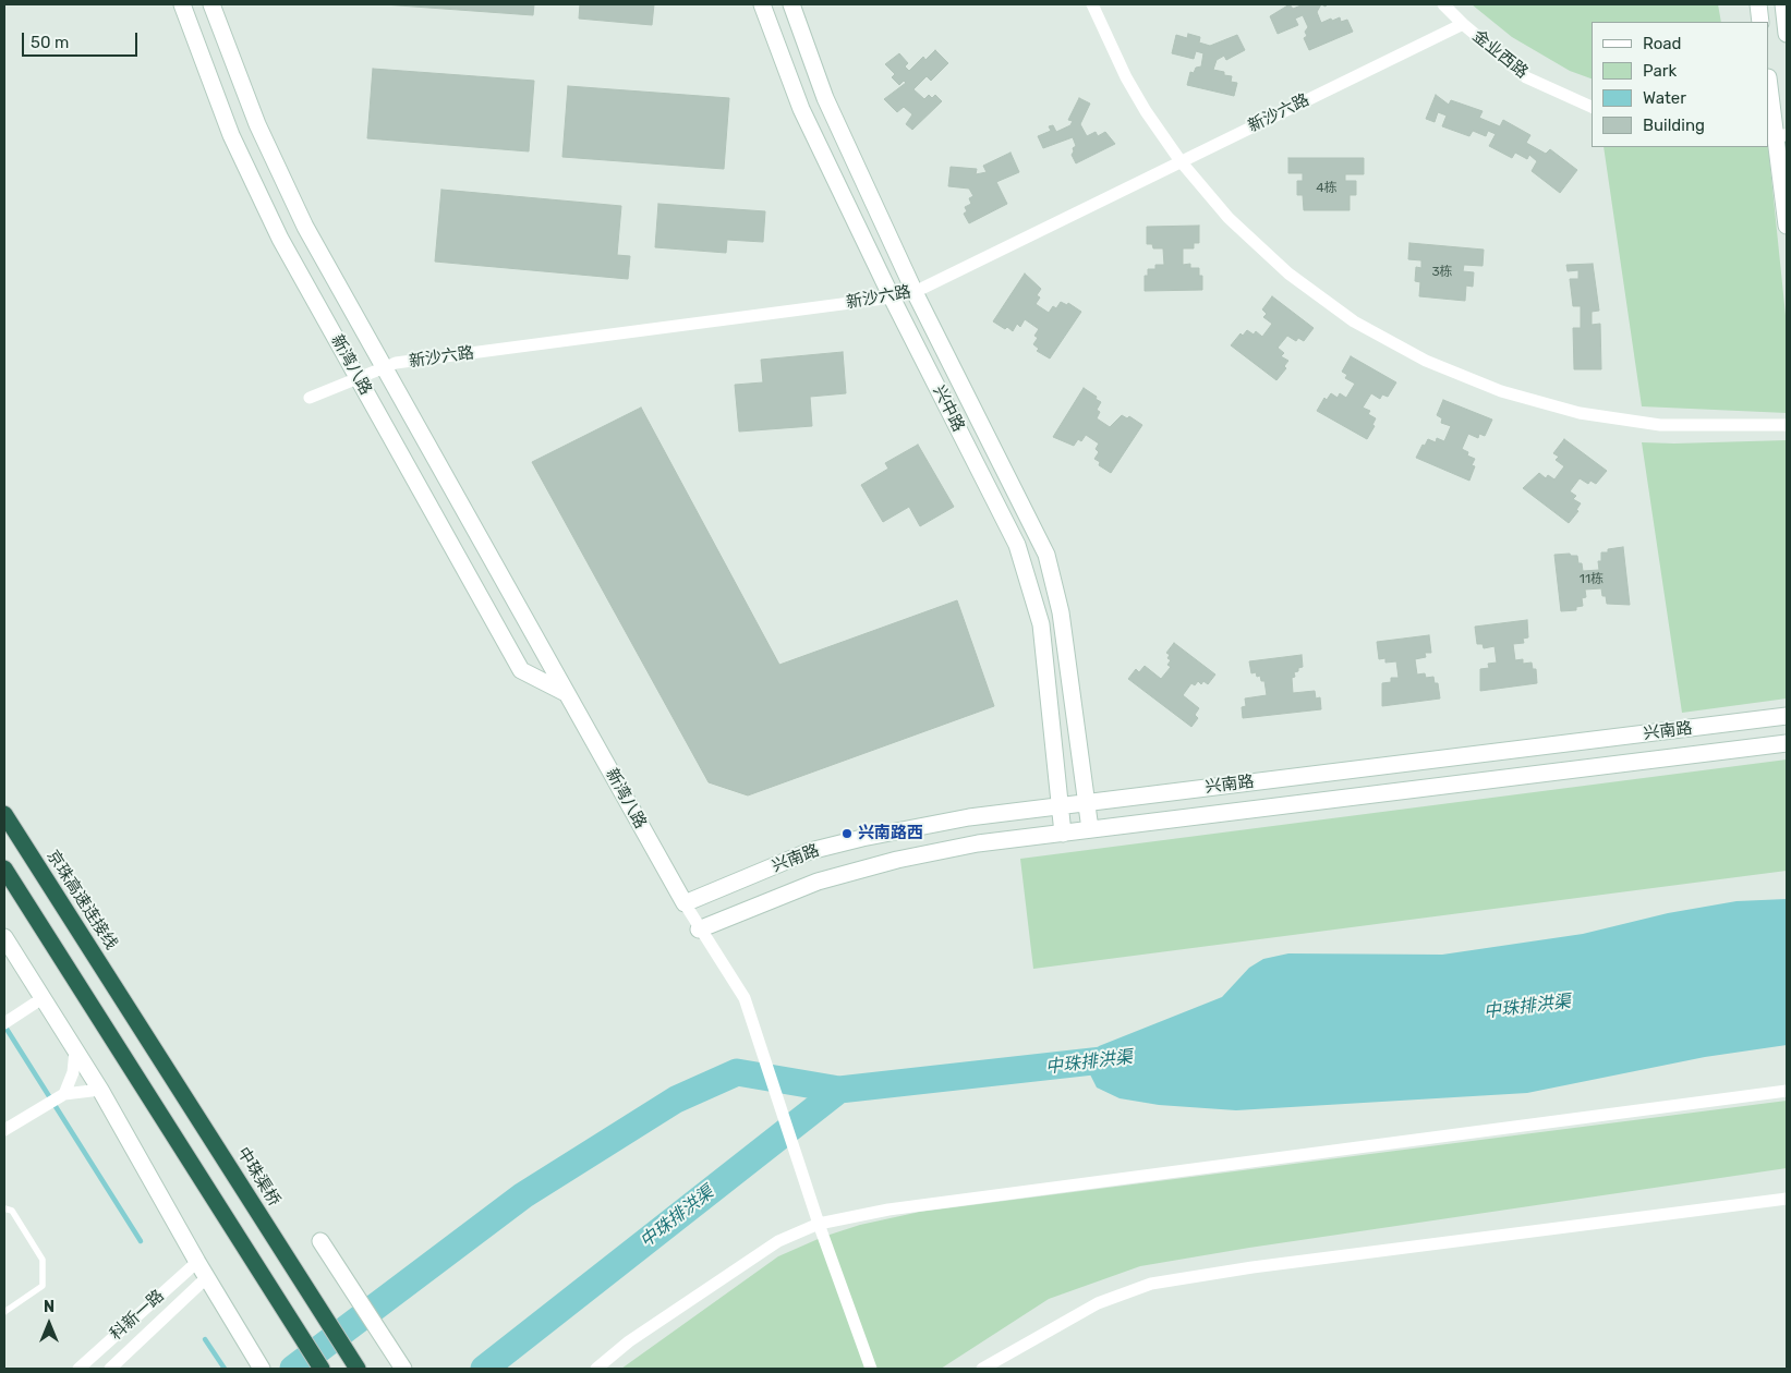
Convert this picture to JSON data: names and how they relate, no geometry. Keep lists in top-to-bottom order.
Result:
{
  "streets": {
    "highway": ["京珠高速连接线", "中珠渠桥"],
    "street": [
      "金业西路",
      "新沙六路",
      "新湾八路",
      "兴中路",
      "兴南路",
      "科新一路"
    ]
  },
  "crossings": [
    ["金业西路", "新沙六路"],
    ["新沙六路", "新湾八路"],
    ["新沙六路", "兴中路"],
    ["新湾八路", "兴南路"],
    ["兴中路", "兴南路"],
    ["京珠高速连接线", "中珠渠桥"]
  ],
  "water": ["中珠排洪渠"],
  "places": ["兴南路西"],
  "house_numbers": ["4栋", "3栋", "11栋"],
  "legend": [
    "Road",
    "Park",
    "Water",
    "Building"
  ],
  "scale_bar": "50 m",
  "north": "top"
}
